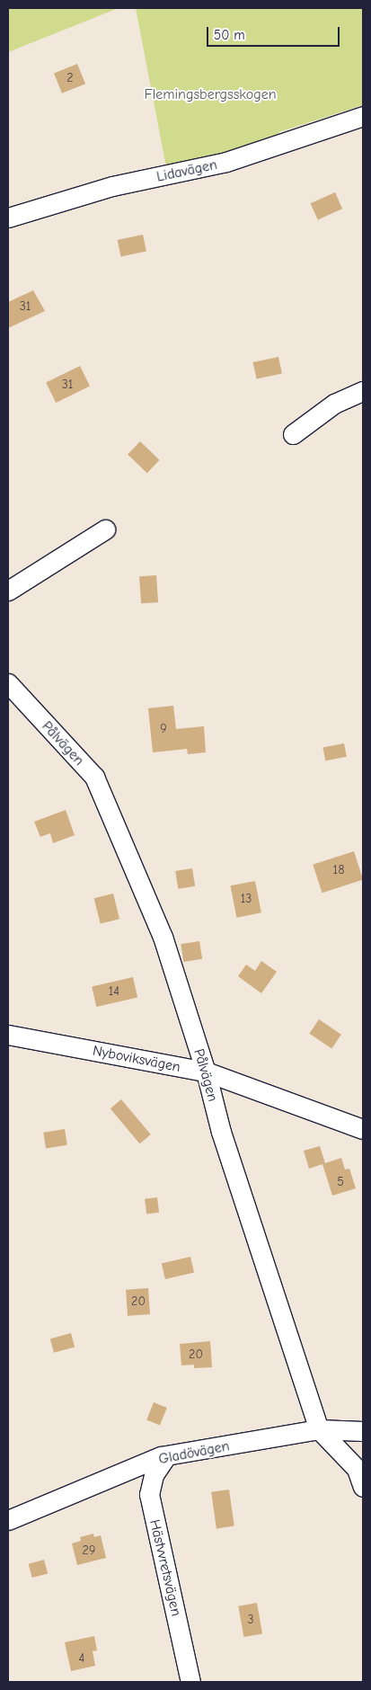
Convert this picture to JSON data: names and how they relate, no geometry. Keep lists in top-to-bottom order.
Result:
{
  "streets": {
    "street": [
      "Lidavägen",
      "Pålvägen",
      "Nyboviksvägen",
      "Gladövägen",
      "Hästvvretsvägen"
    ]
  },
  "crossings": [
    ["Pålvägen", "Nyboviksvägen"],
    ["Pålvägen", "Gladövägen"],
    ["Gladövägen", "Hästvvretsvägen"]
  ],
  "parks": ["Flemingsbergsskogen"],
  "house_numbers": [
    "2",
    "31",
    "31",
    "9",
    "18",
    "13",
    "14",
    "5",
    "20",
    "20",
    "29",
    "3",
    "4"
  ],
  "scale_bar": "50 m"
}
